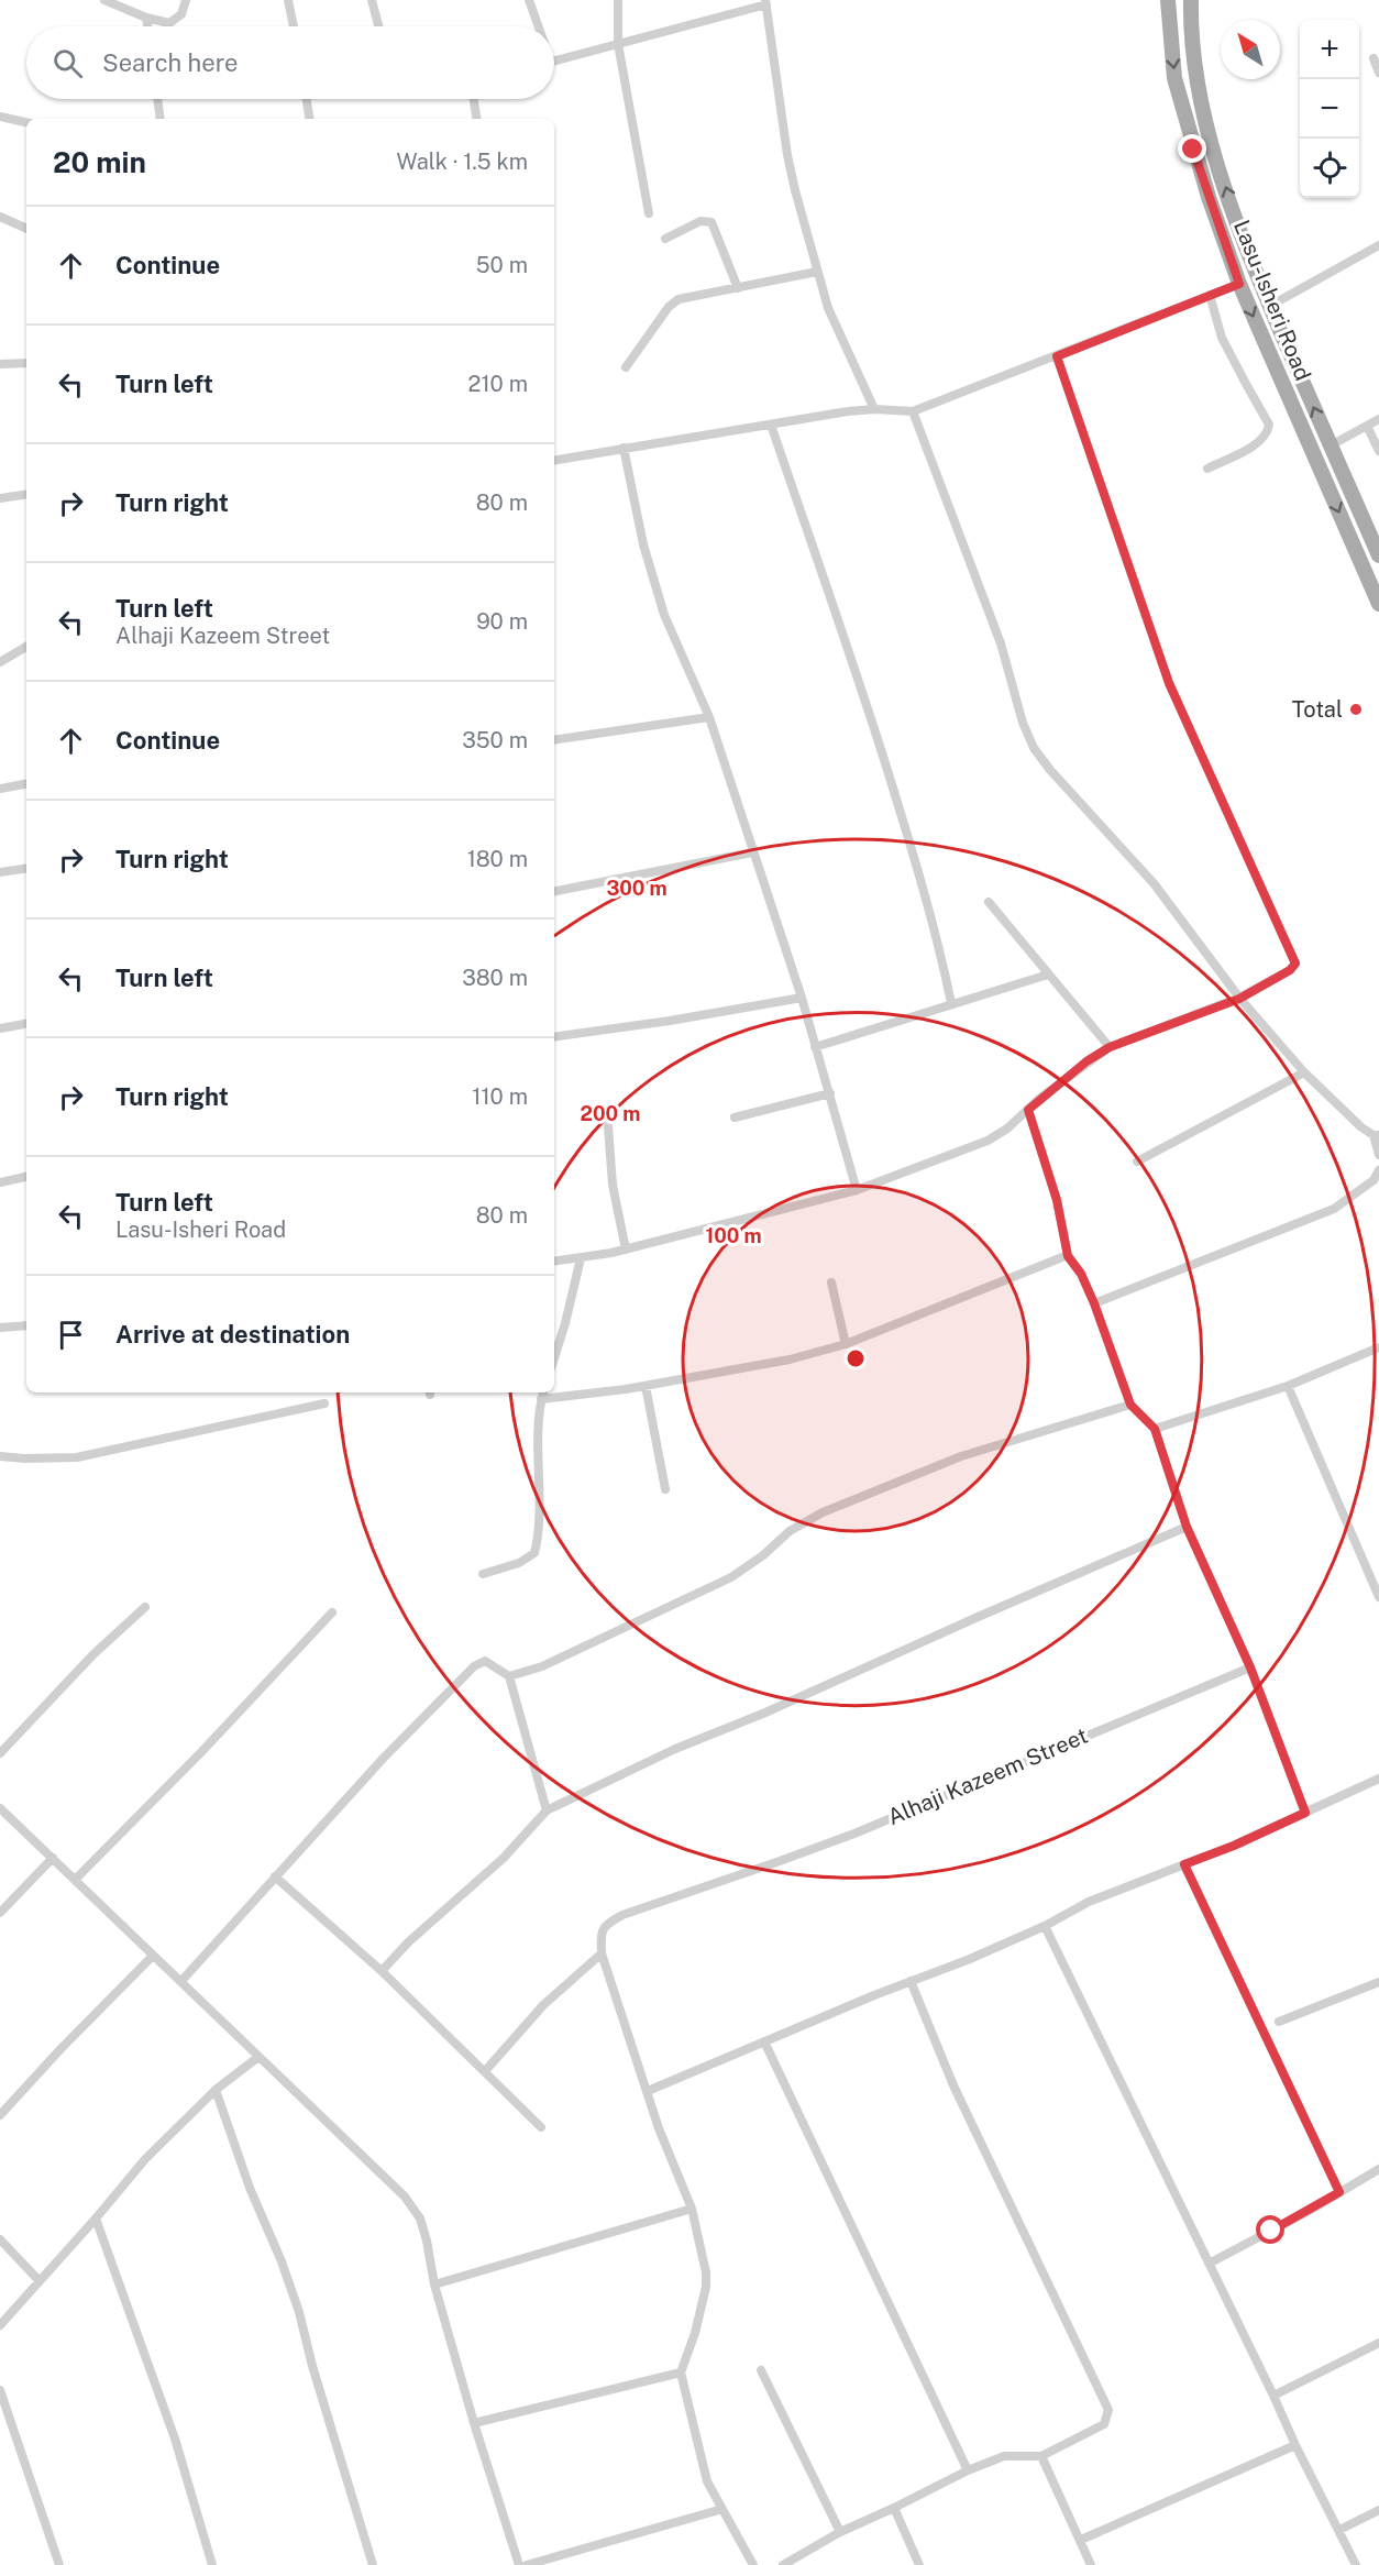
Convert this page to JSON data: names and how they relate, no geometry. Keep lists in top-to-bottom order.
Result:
{
  "streets": {
    "main road": ["Lasu-Isheri Road"],
    "street": ["Alhaji Kazeem Street"]
  },
  "places": ["Total"],
  "north": "top left",
  "page": {
    "map_buttons": ["+", "−"],
    "search": "Search here",
    "heading": ["20 min", "Walk · 1.5 km"],
    "list": [
      ["Continue", "50 m"],
      ["Turn left", "210 m"],
      ["Turn right", "80 m"],
      ["Turn left", "Alhaji Kazeem Street", "90 m"],
      ["Continue", "350 m"],
      ["Turn right", "180 m"],
      ["Turn left", "380 m"],
      ["Turn right", "110 m"],
      ["Turn left", "Lasu-Isheri Road", "80 m"],
      "Arrive at destination"
    ]
  },
  "rings": ["300 m", "200 m", "100 m"]
}
